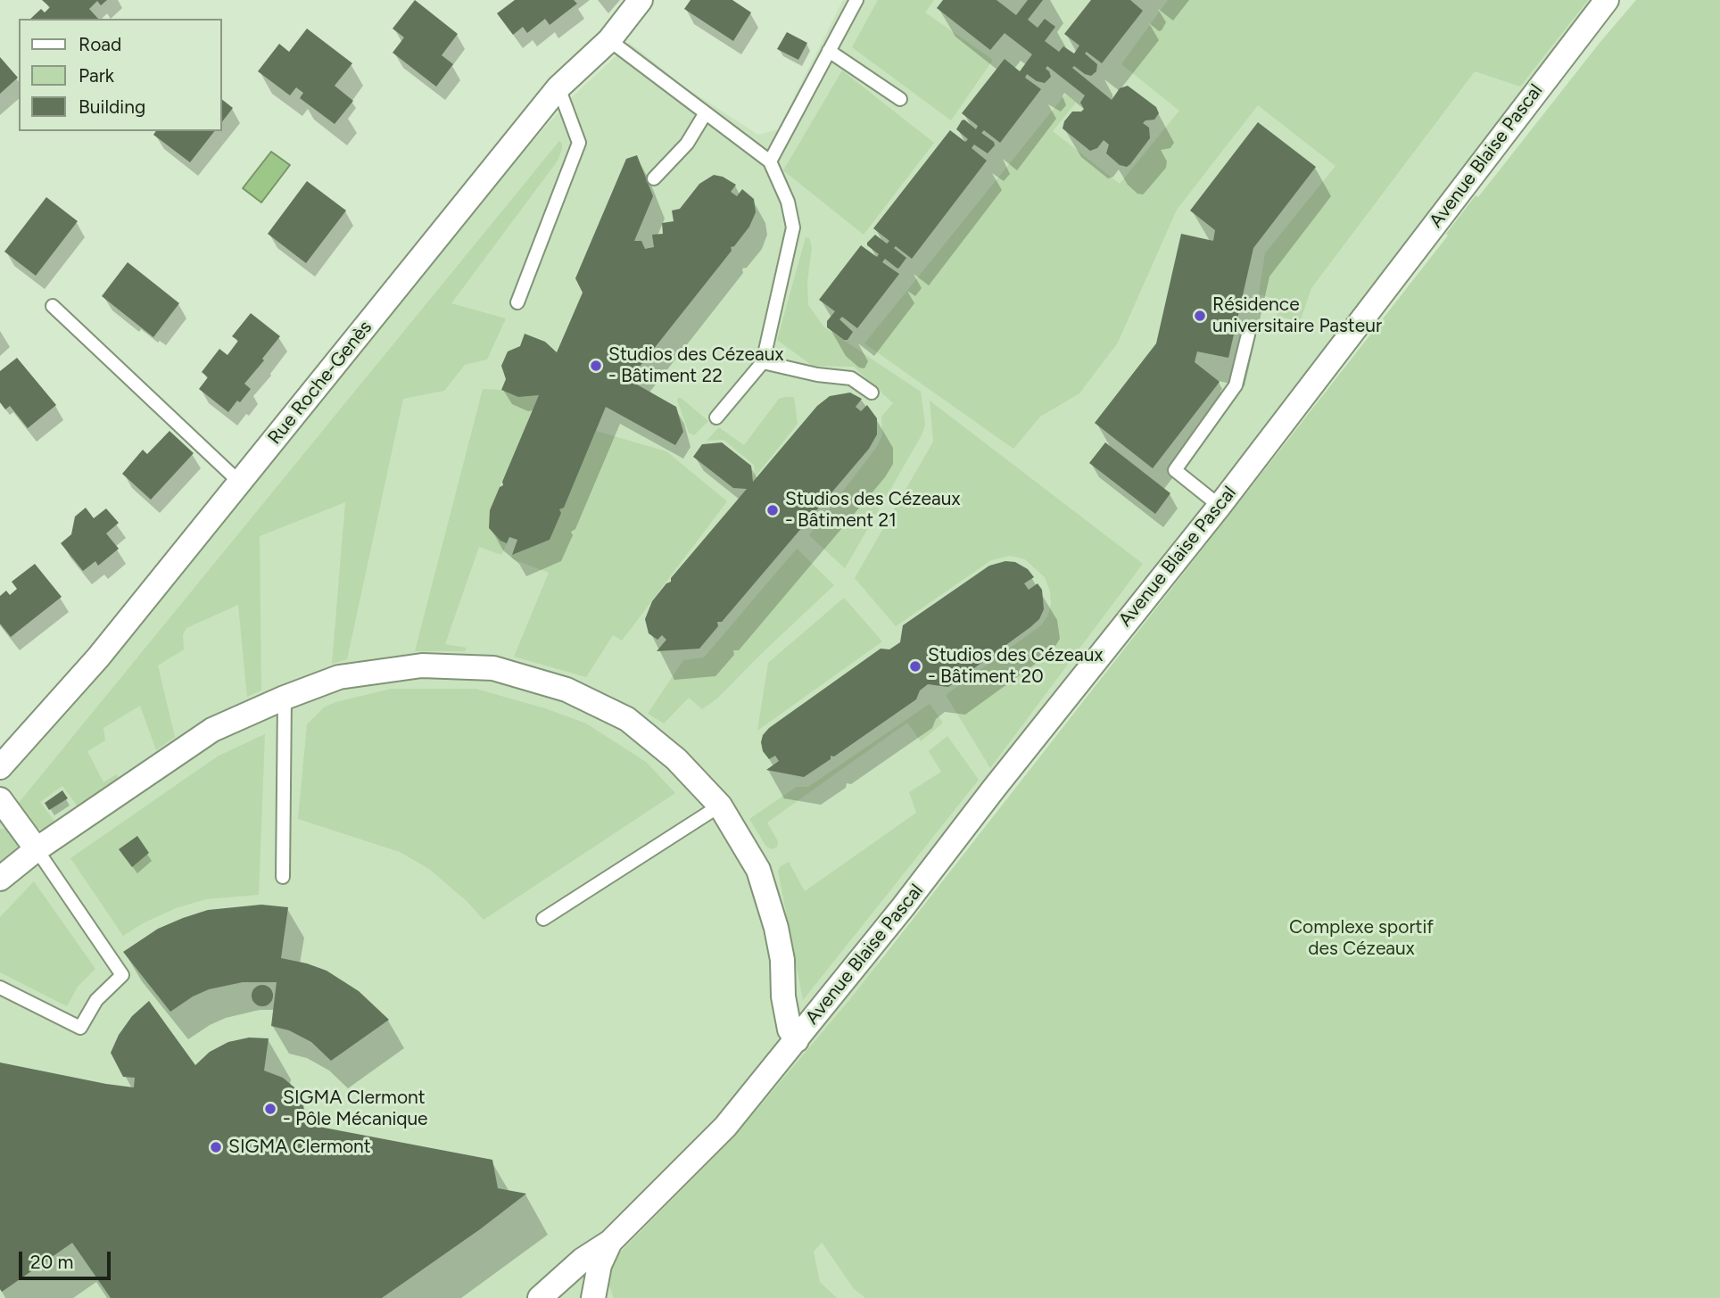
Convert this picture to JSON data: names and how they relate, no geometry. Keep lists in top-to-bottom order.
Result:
{
  "streets": {
    "street": ["Avenue Blaise Pascal", "Rue Roche-Genès"]
  },
  "parks": ["Complexe sportif des Cézeaux"],
  "places": [
    "Résidence universitaire Pasteur",
    "Studios des Cézeaux - Bâtiment 22",
    "Studios des Cézeaux - Bâtiment 21",
    "Studios des Cézeaux - Bâtiment 20",
    "SIGMA Clermont - Pôle Mécanique",
    "SIGMA Clermont"
  ],
  "legend": ["Road", "Park", "Building"],
  "scale_bar": "20 m"
}
